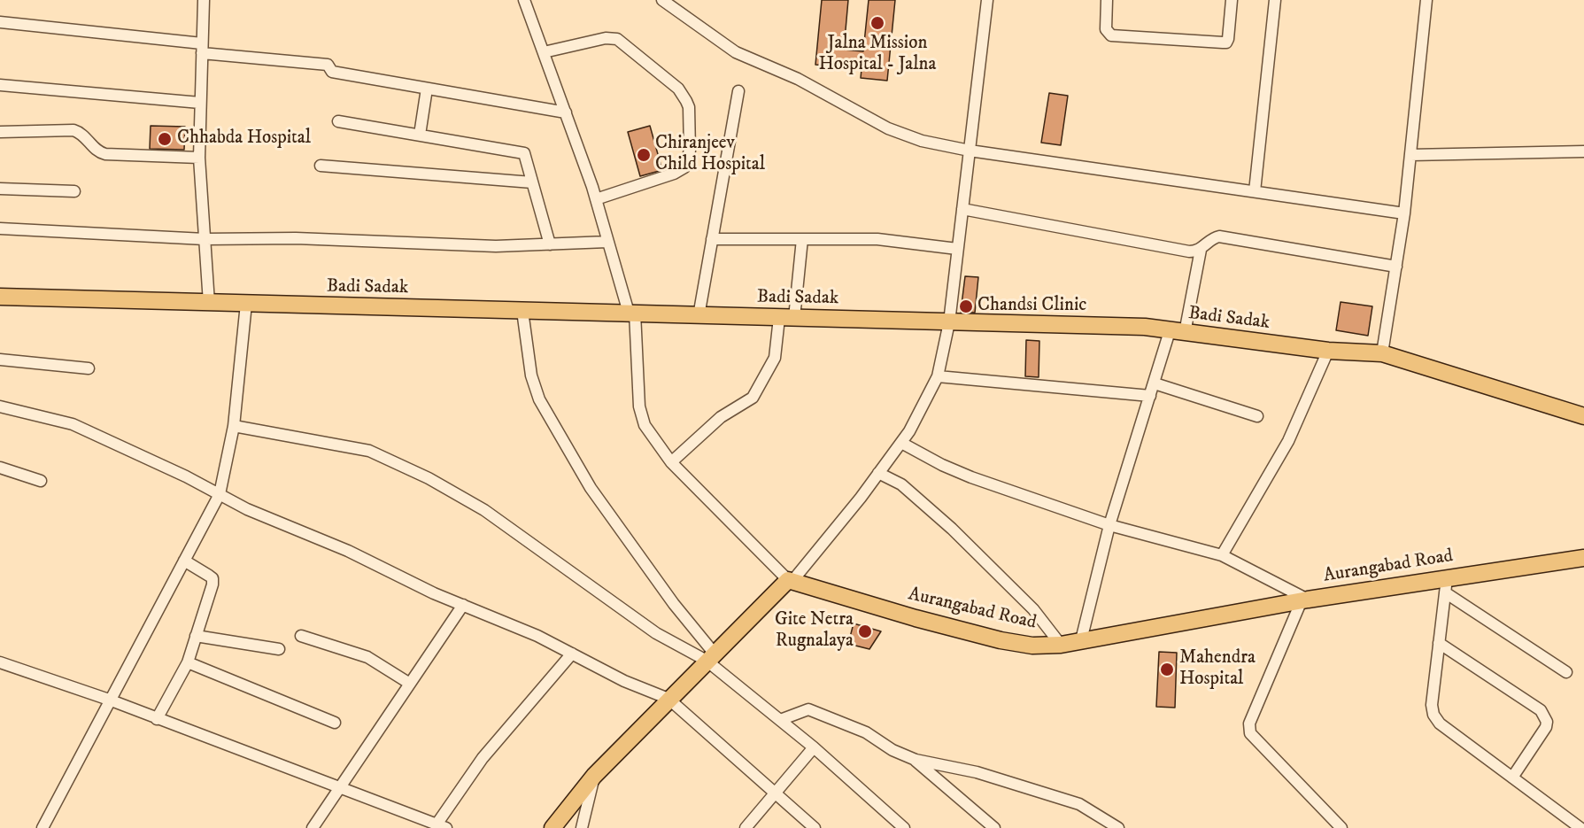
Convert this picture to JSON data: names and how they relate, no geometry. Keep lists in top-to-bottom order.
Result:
{
  "streets": {
    "main road": ["Badi Sadak", "Aurangabad Road"]
  },
  "places": [
    "Jalna Mission Hospital - Jalna",
    "Chhabda Hospital",
    "Chiranjeev Child Hospital",
    "Chandsi Clinic",
    "Gite Netra Rugnalaya",
    "Mahendra Hospital"
  ]
}
